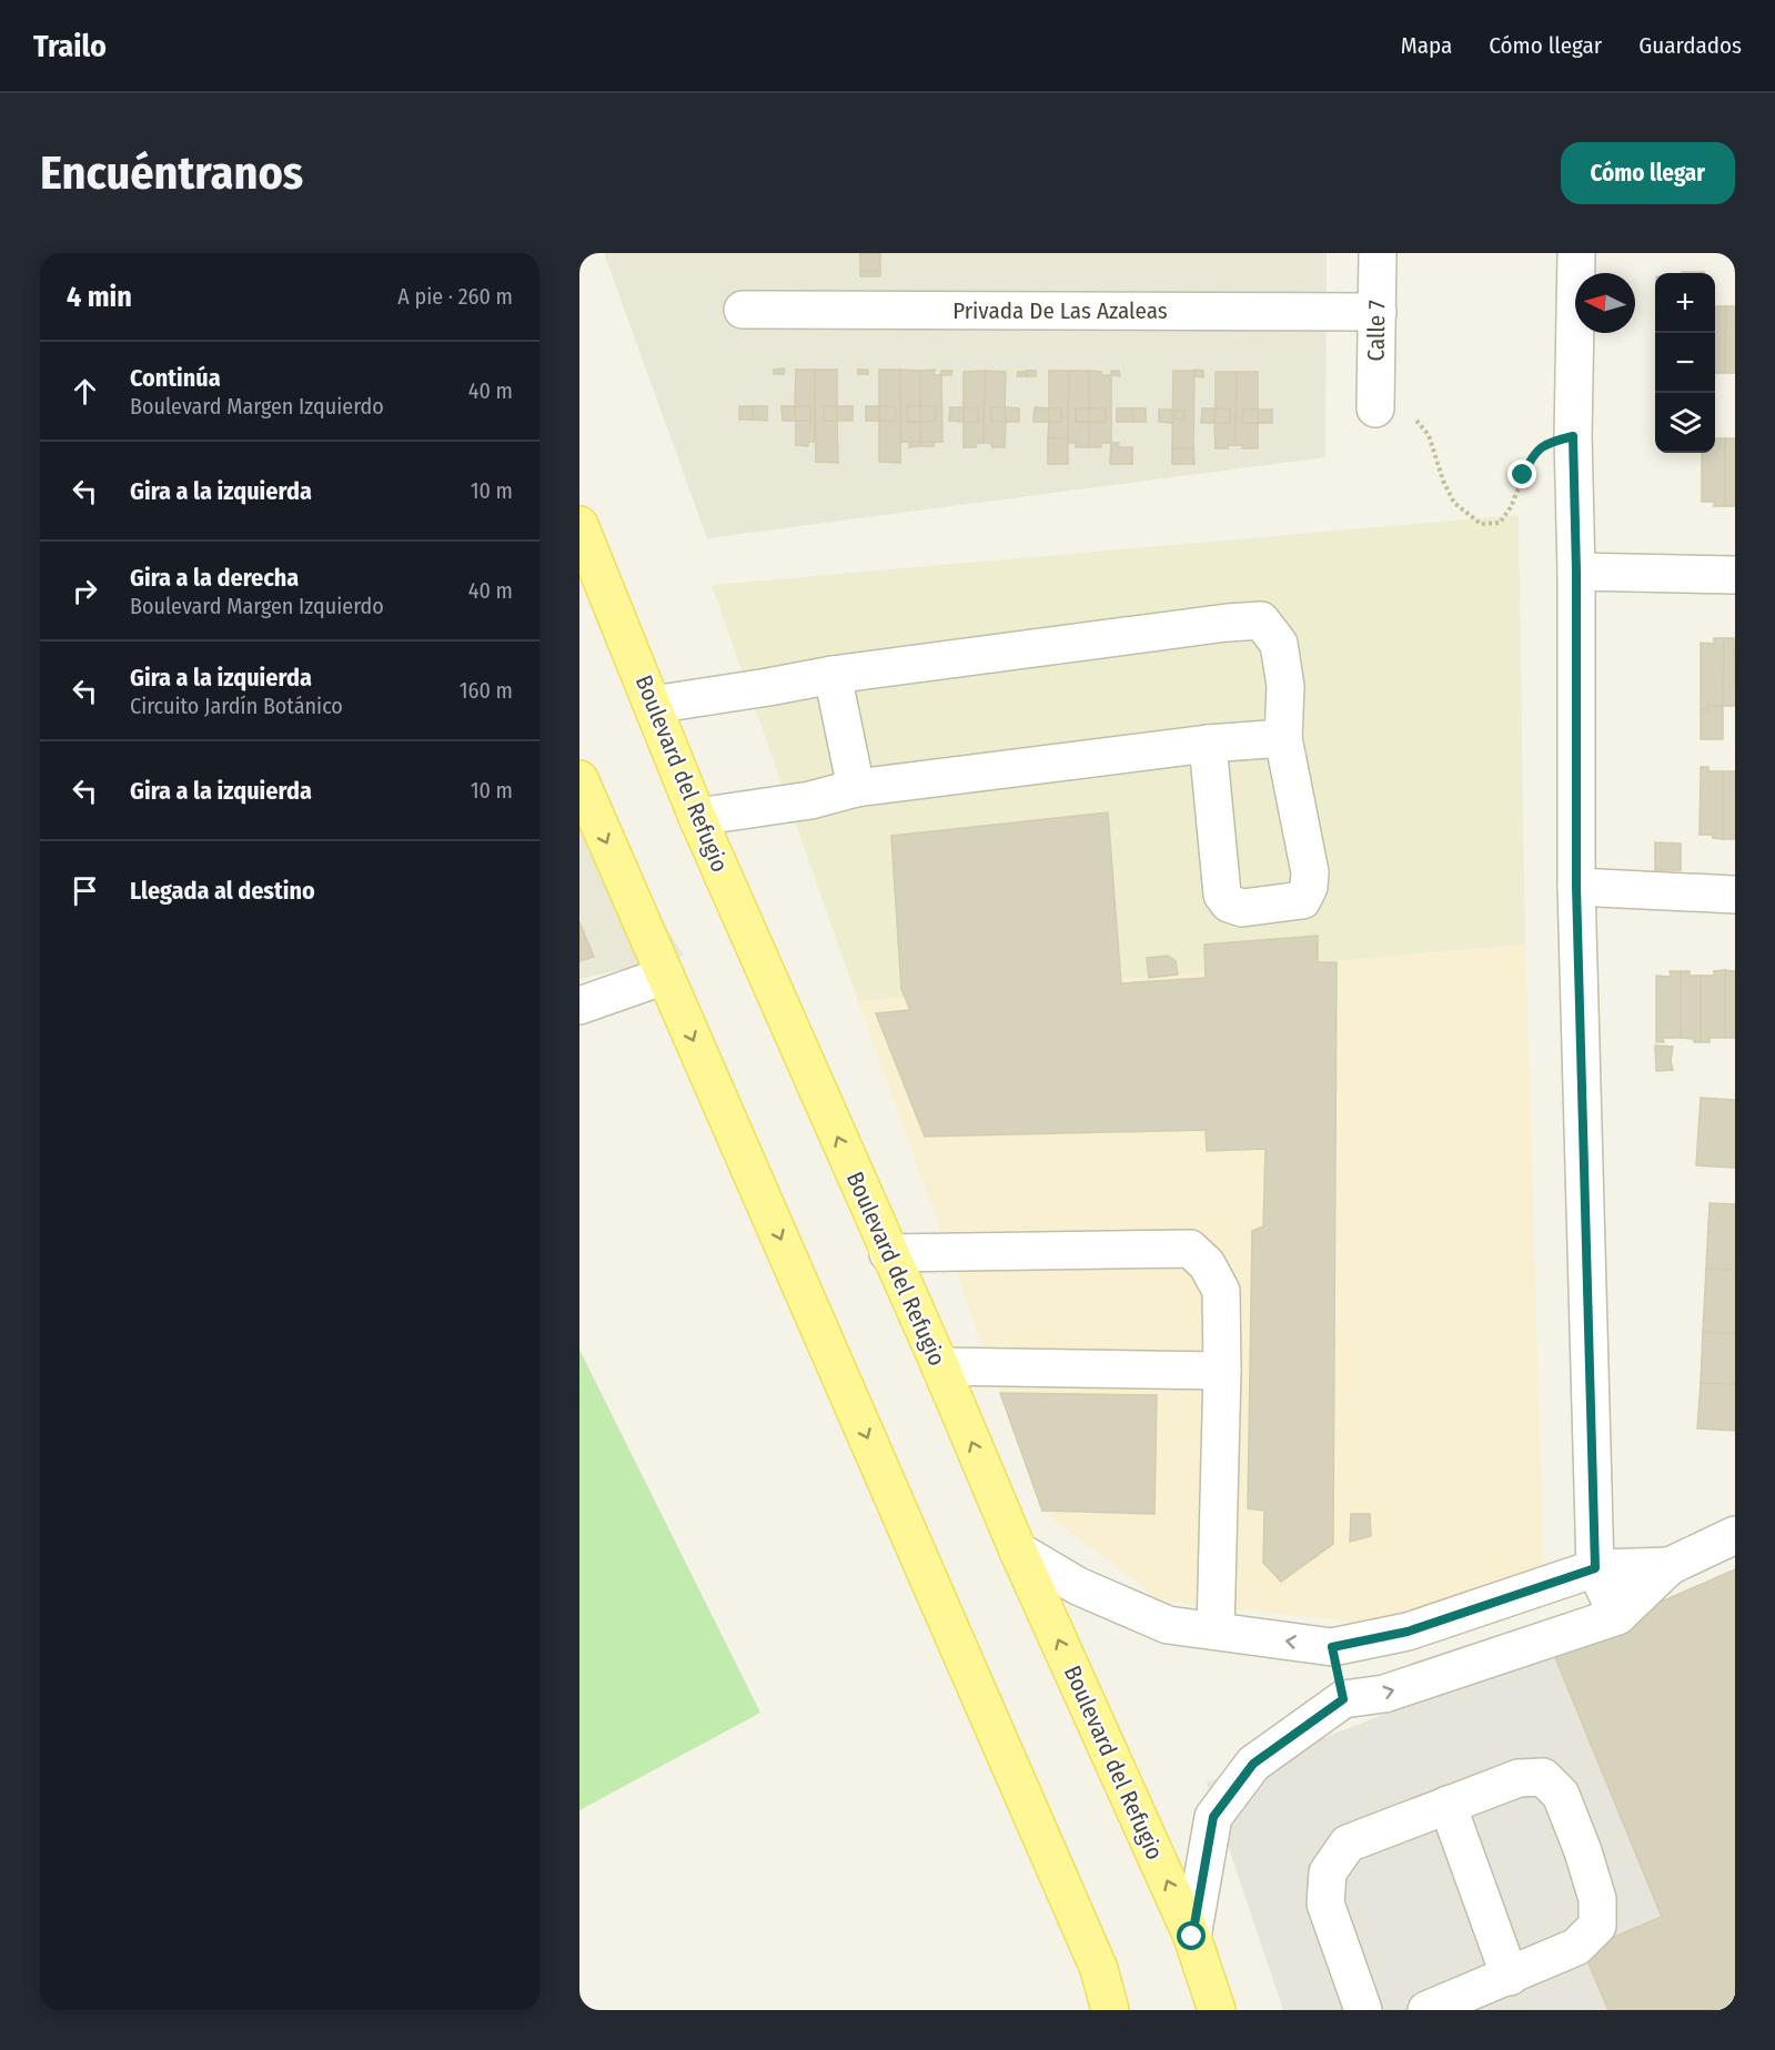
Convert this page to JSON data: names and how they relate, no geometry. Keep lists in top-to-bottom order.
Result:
{
  "streets": {
    "main road": ["Boulevard del Refugio"],
    "street": ["Privada De Las Azaleas", "Calle 7"]
  },
  "crossings": [
    ["Privada De Las Azaleas", "Calle 7"]
  ],
  "north": "left",
  "page": {
    "header": "Trailo",
    "nav": ["Mapa", "Cómo llegar", "Guardados"],
    "buttons": "Cómo llegar",
    "title": "Encuéntranos",
    "heading": ["4 min", "A pie · 260 m"],
    "map_buttons": ["+", "−"],
    "list": [
      ["Continúa", "Boulevard Margen Izquierdo", "40 m"],
      ["Gira a la izquierda", "10 m"],
      ["Gira a la derecha", "Boulevard Margen Izquierdo", "40 m"],
      ["Gira a la izquierda", "Circuito Jardín Botánico", "160 m"],
      ["Gira a la izquierda", "10 m"],
      "Llegada al destino"
    ]
  }
}
